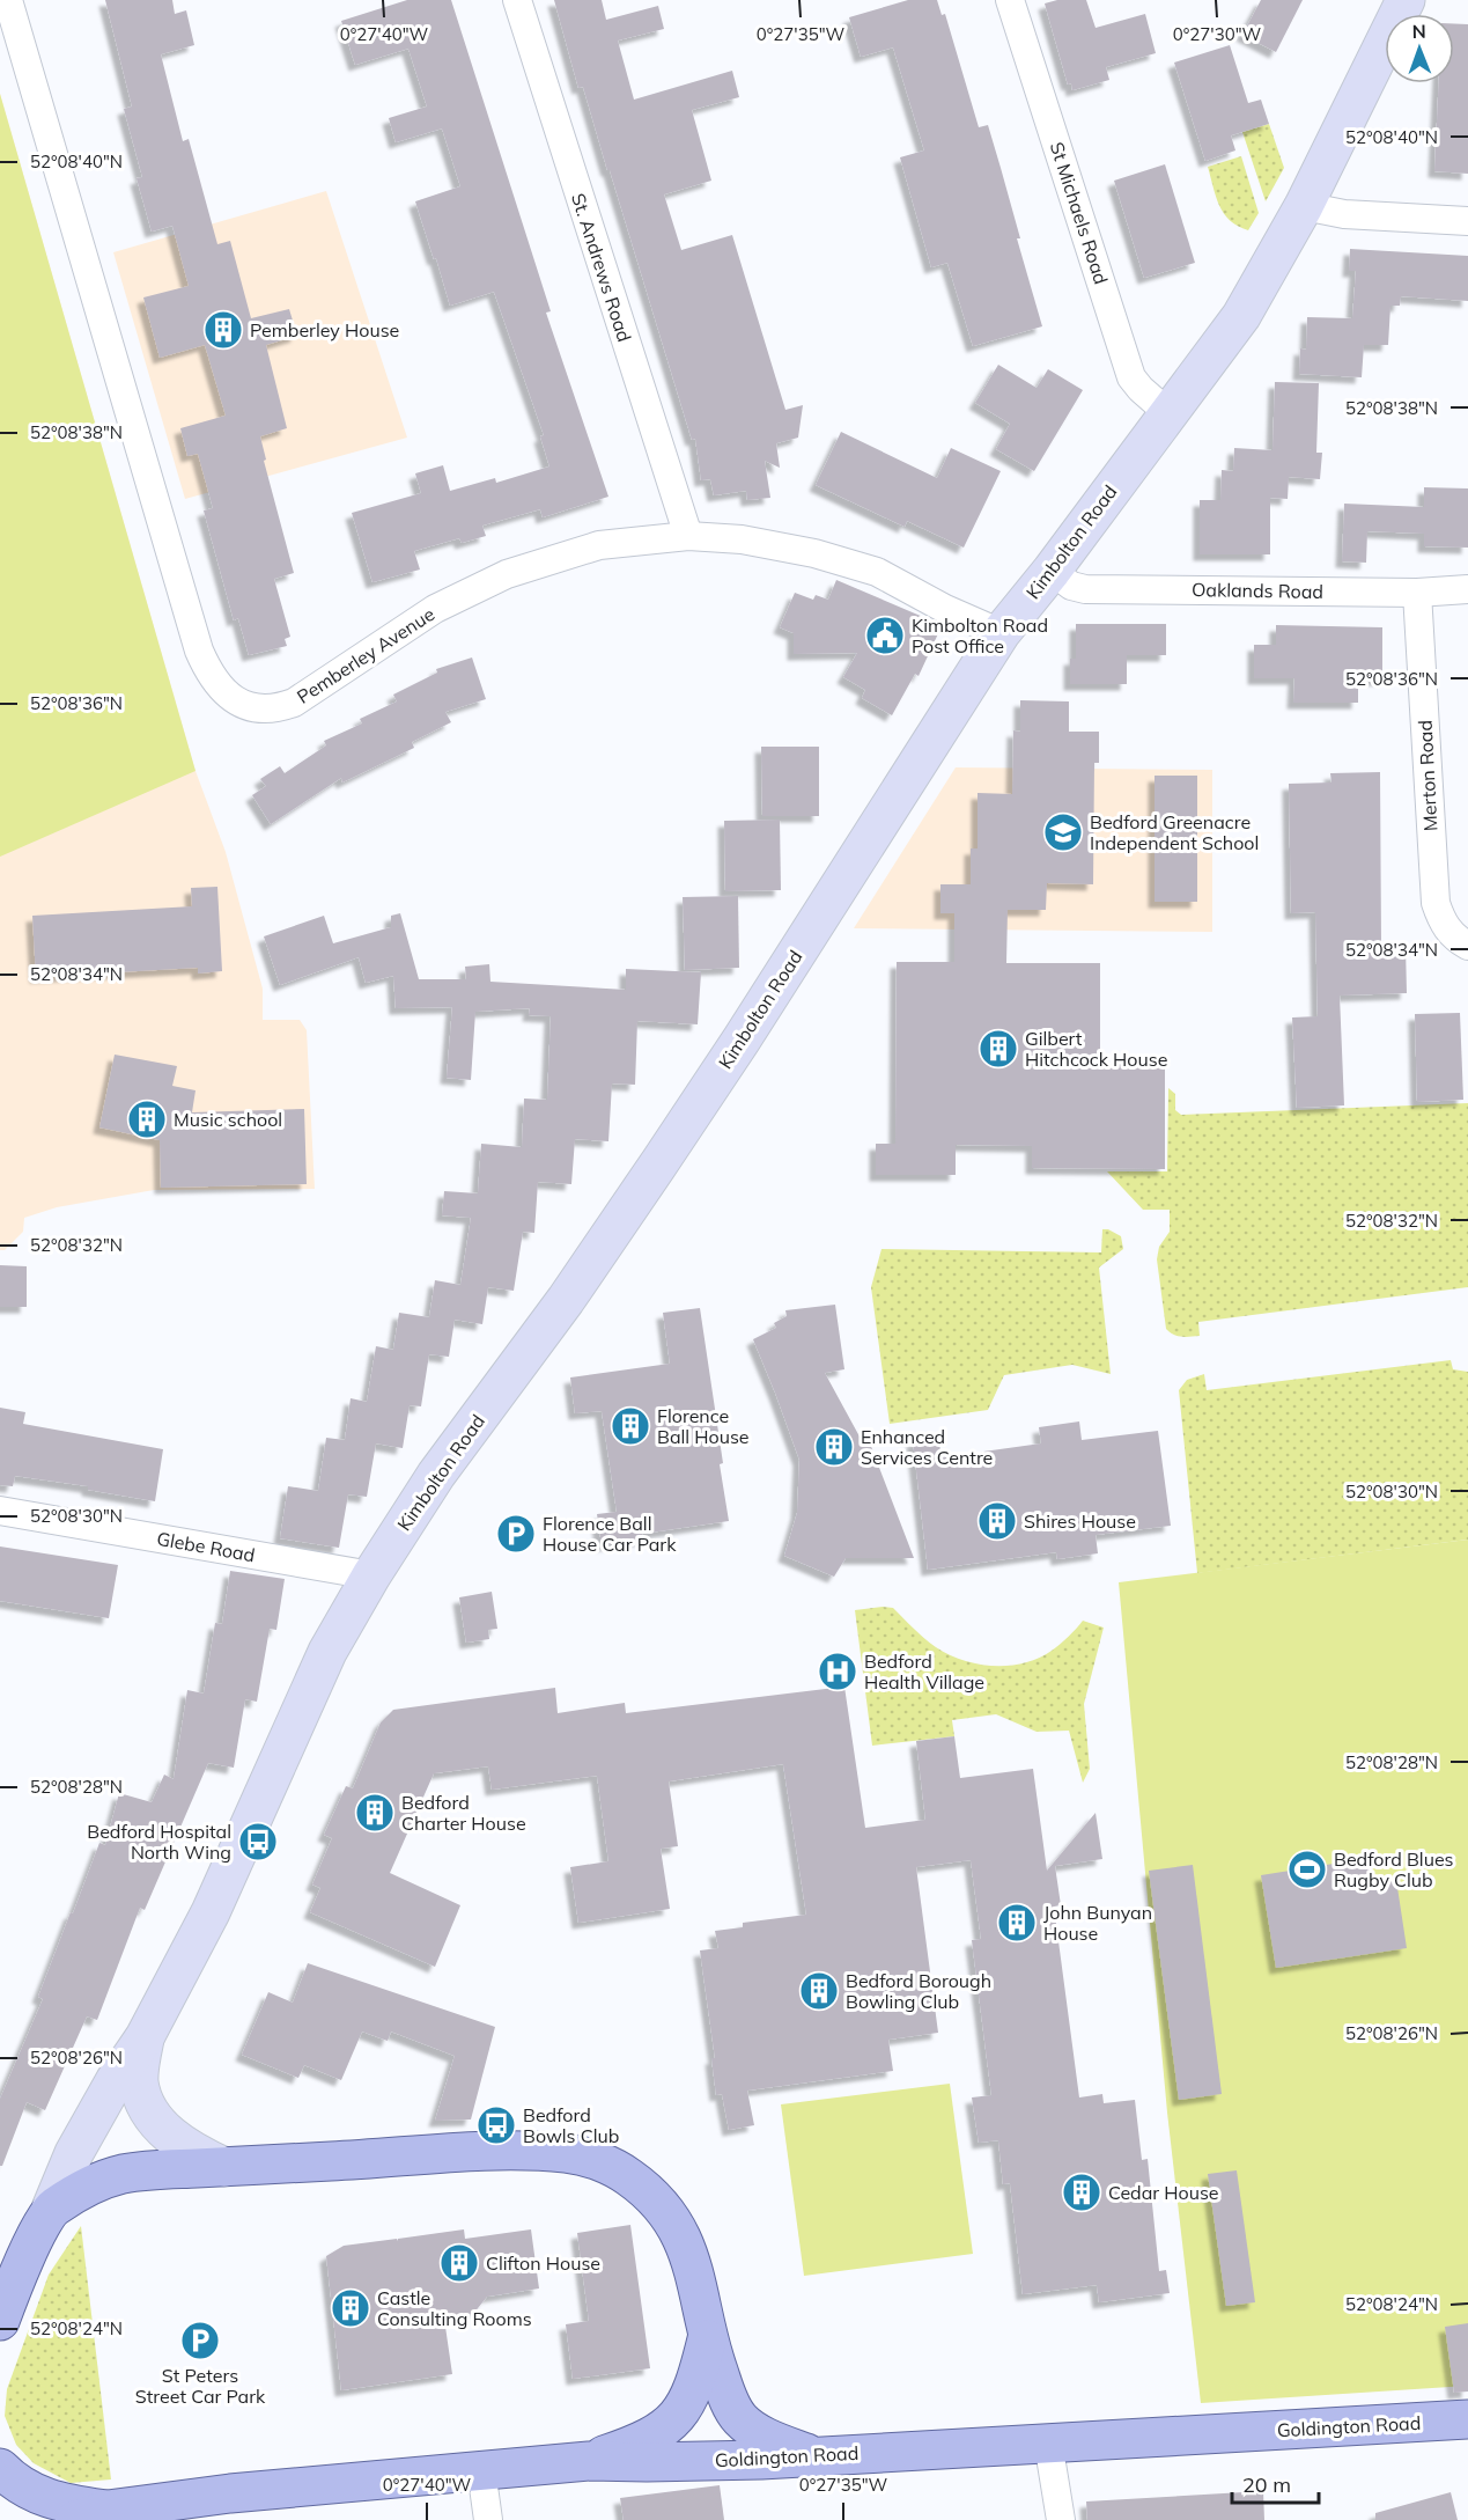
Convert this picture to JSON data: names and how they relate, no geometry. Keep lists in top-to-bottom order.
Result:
{
  "streets": {
    "main road": ["Kimbolton Road", "Goldington Road"],
    "street": [
      "St Michaels Road",
      "St. Andrews Road",
      "Oaklands Road",
      "Pemberley Avenue",
      "Merton Road",
      "Glebe Road"
    ]
  },
  "crossings": [
    ["St Michaels Road", "Kimbolton Road"],
    ["St. Andrews Road", "Pemberley Avenue"],
    ["Kimbolton Road", "Oaklands Road"],
    ["Kimbolton Road", "Pemberley Avenue"],
    ["Kimbolton Road", "Glebe Road"],
    ["Oaklands Road", "Merton Road"]
  ],
  "places": {
    "building": [
      "Pemberley House",
      "Gilbert Hitchcock House",
      "Music school",
      "Florence Ball House",
      "Enhanced Services Centre",
      "Shires House",
      "Bedford Charter House",
      "John Bunyan House",
      "Bedford Borough Bowling Club",
      "Cedar House",
      "Clifton House",
      "Castle Consulting Rooms"
    ],
    "public building": ["Kimbolton Road Post Office"],
    "school or university": ["Bedford Greenacre Independent School"],
    "parking": ["Florence Ball House Car Park", "St Peters Street Car Park"],
    "hospital": ["Bedford Health Village"],
    "bus stop": ["Bedford Hospital North Wing", "Bedford Bowls Club"],
    "sports": ["Bedford Blues Rugby Club"]
  },
  "scale_bar": "20 m",
  "north": "top",
  "coordinates": [
    "0°27'40\"W",
    "0°27'35\"W",
    "0°27'30\"W",
    "52°08'40\"N",
    "52°08'38\"N",
    "52°08'36\"N",
    "52°08'34\"N",
    "52°08'32\"N",
    "52°08'30\"N",
    "52°08'28\"N",
    "52°08'26\"N",
    "52°08'24\"N"
  ]
}
